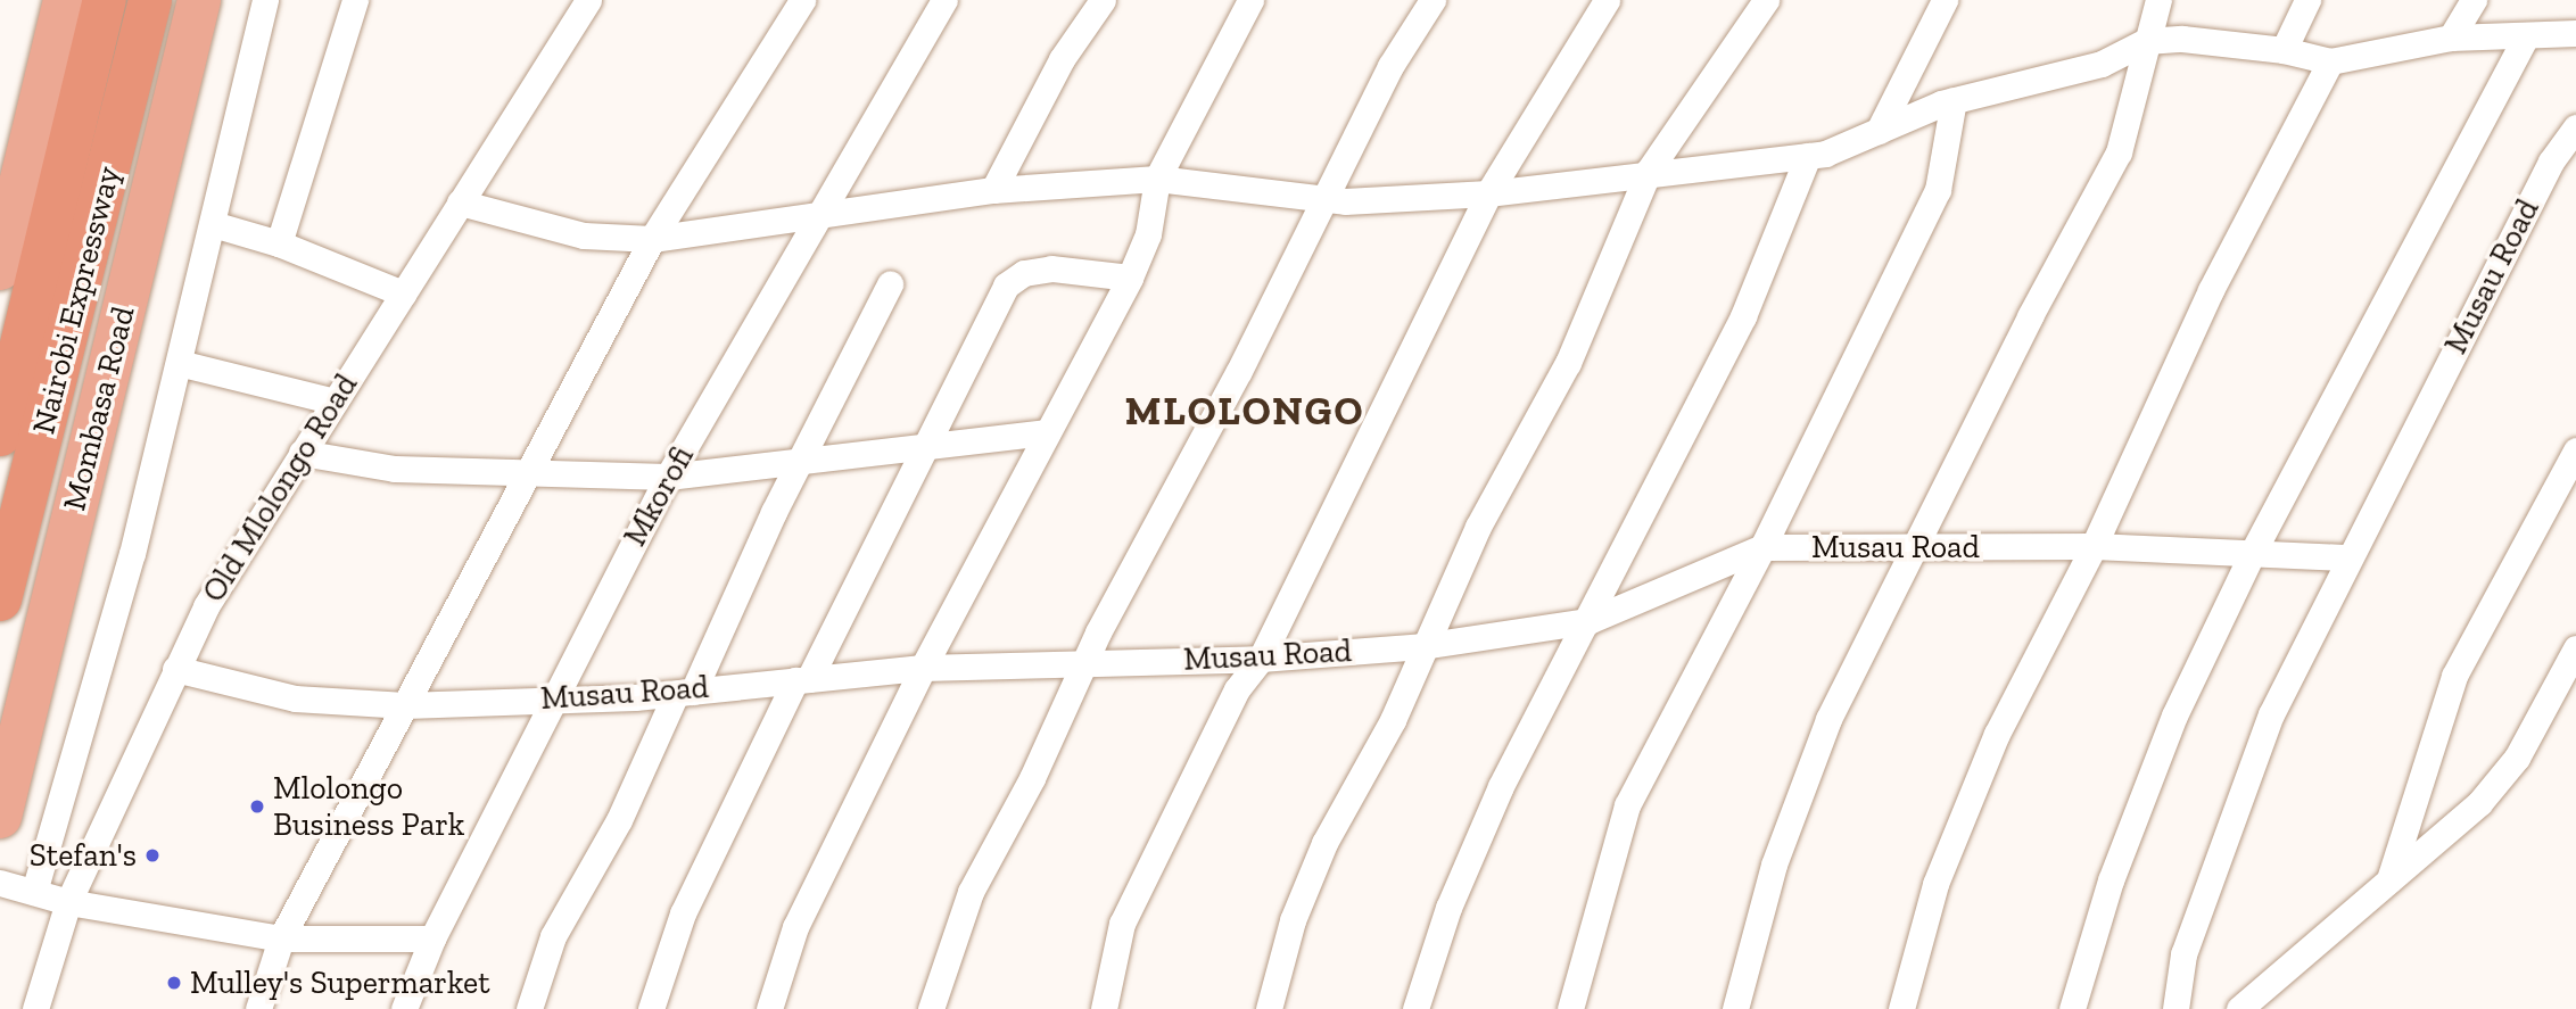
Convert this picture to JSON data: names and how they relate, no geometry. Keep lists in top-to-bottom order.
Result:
{
  "streets": {
    "highway": ["Nairobi Expressway", "Mombasa Road"],
    "street": ["Musau Road", "Old Mlolongo Road", "Mkorofi"]
  },
  "crossings": [
    ["Musau Road", "Old Mlolongo Road"],
    ["Musau Road", "Mkorofi"]
  ],
  "districts": ["MLOLONGO"],
  "places": ["Mlolongo Business Park", "Stefan's", "Mulley's Supermarket"]
}
